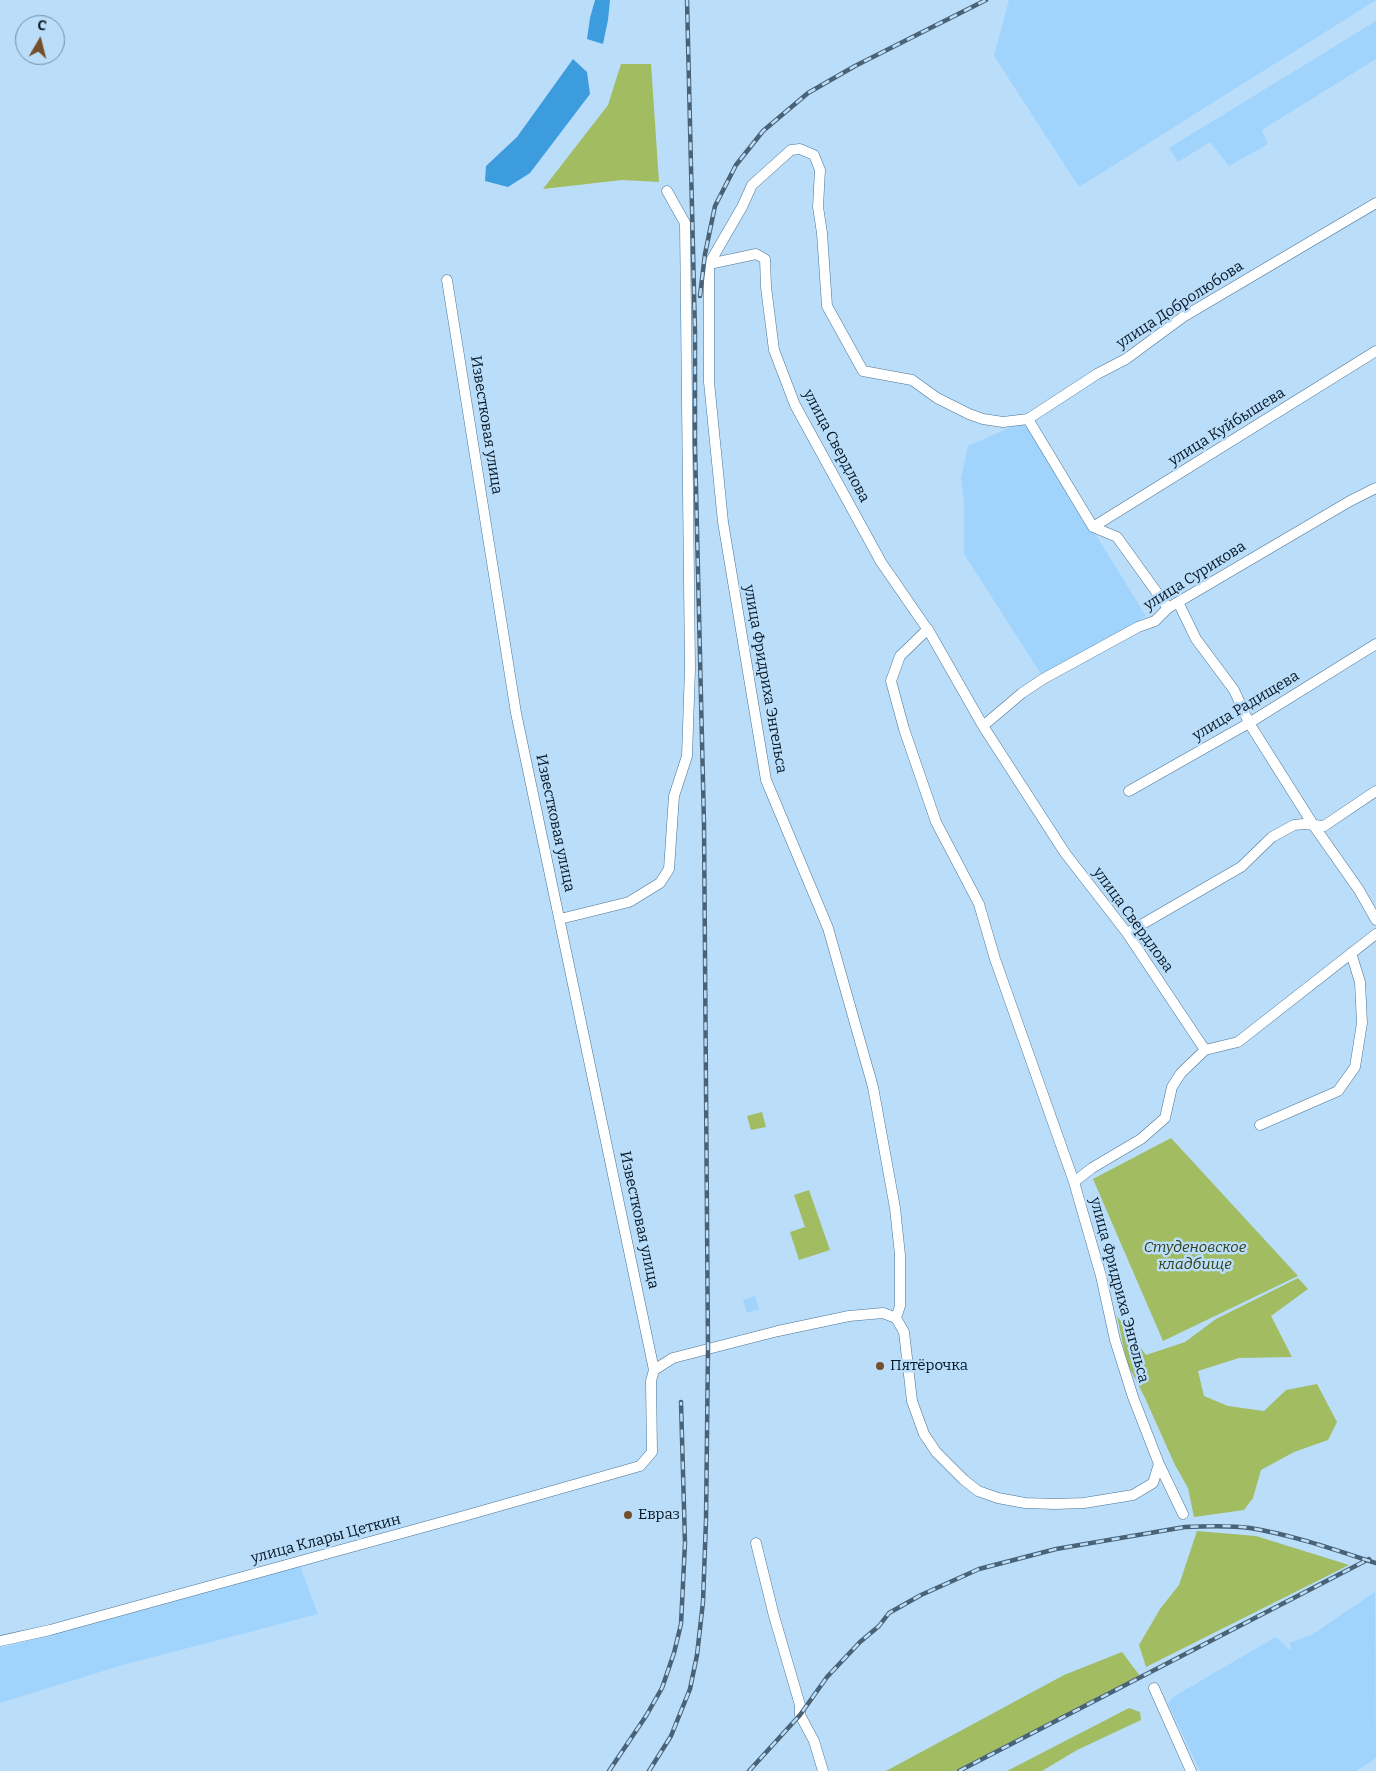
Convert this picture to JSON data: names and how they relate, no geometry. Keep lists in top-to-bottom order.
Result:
{
  "streets": {
    "street": [
      "улица Добролюбова",
      "Известковая улица",
      "улица Куйбышева",
      "улица Свердлова",
      "улица Сурикова",
      "улица Фридриха Энгельса",
      "улица Радищева",
      "улица Клары Цеткин"
    ]
  },
  "crossings": [
    ["Известковая улица", "улица Клары Цеткин"],
    ["улица Свердлова", "улица Сурикова"],
    ["улица Свердлова", "улица Фридриха Энгельса"]
  ],
  "parks": ["Студеновское кладбище"],
  "places": ["Пятёрочка", "Евраз"],
  "north": "top"
}
